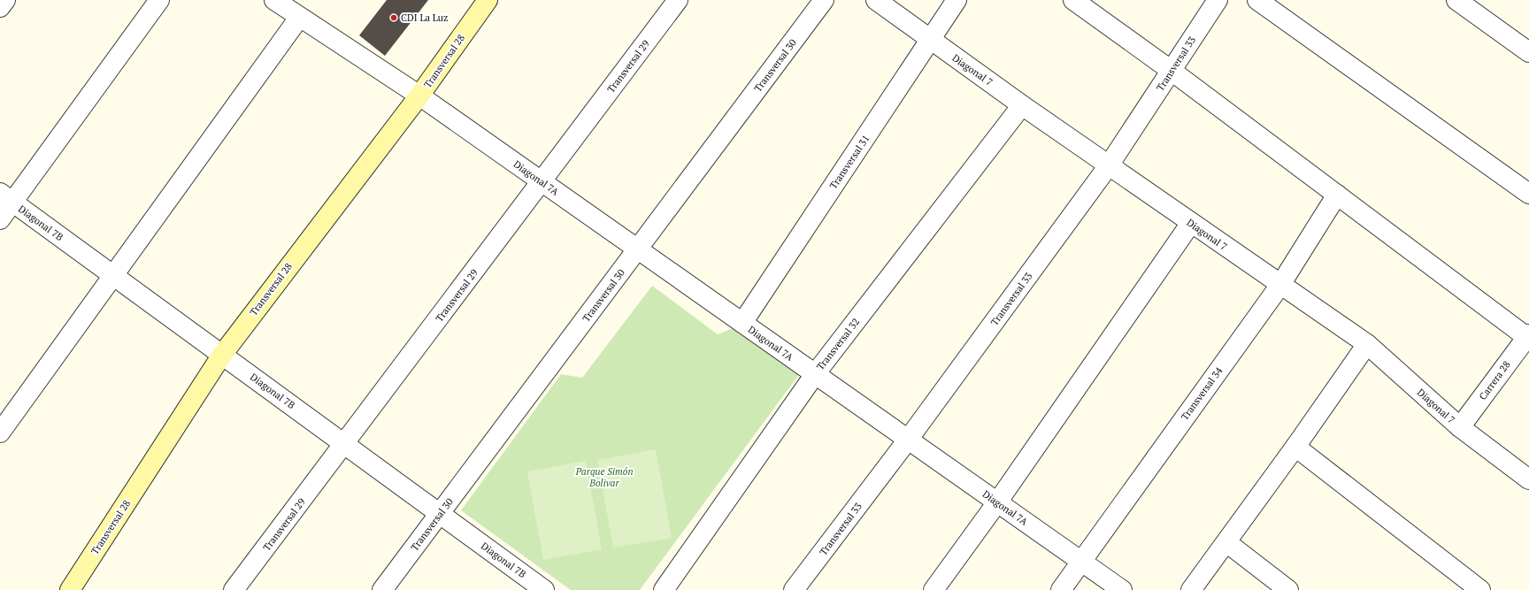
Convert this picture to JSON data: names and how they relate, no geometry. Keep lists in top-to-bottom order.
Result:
{
  "streets": {
    "main road": ["Transversal 28"],
    "street": [
      "Transversal 33",
      "Transversal 30",
      "Transversal 29",
      "Diagonal 7",
      "Transversal 31",
      "Diagonal 7A",
      "Diagonal 7B",
      "Transversal 32",
      "Carrera 28",
      "Transversal 34"
    ]
  },
  "crossings": [
    ["Transversal 28", "Diagonal 7A"],
    ["Transversal 28", "Diagonal 7B"],
    ["Transversal 33", "Diagonal 7"],
    ["Transversal 33", "Diagonal 7A"],
    ["Transversal 30", "Diagonal 7A"],
    ["Transversal 30", "Diagonal 7B"],
    ["Transversal 29", "Diagonal 7A"],
    ["Transversal 29", "Diagonal 7B"],
    ["Diagonal 7", "Transversal 31"],
    ["Diagonal 7", "Transversal 32"],
    ["Diagonal 7", "Carrera 28"],
    ["Diagonal 7", "Transversal 34"],
    ["Transversal 31", "Diagonal 7A"],
    ["Diagonal 7A", "Transversal 32"],
    ["Diagonal 7A", "Transversal 34"]
  ],
  "parks": ["Parque Simón Bolivar"],
  "places": ["CDI La Luz"]
}
